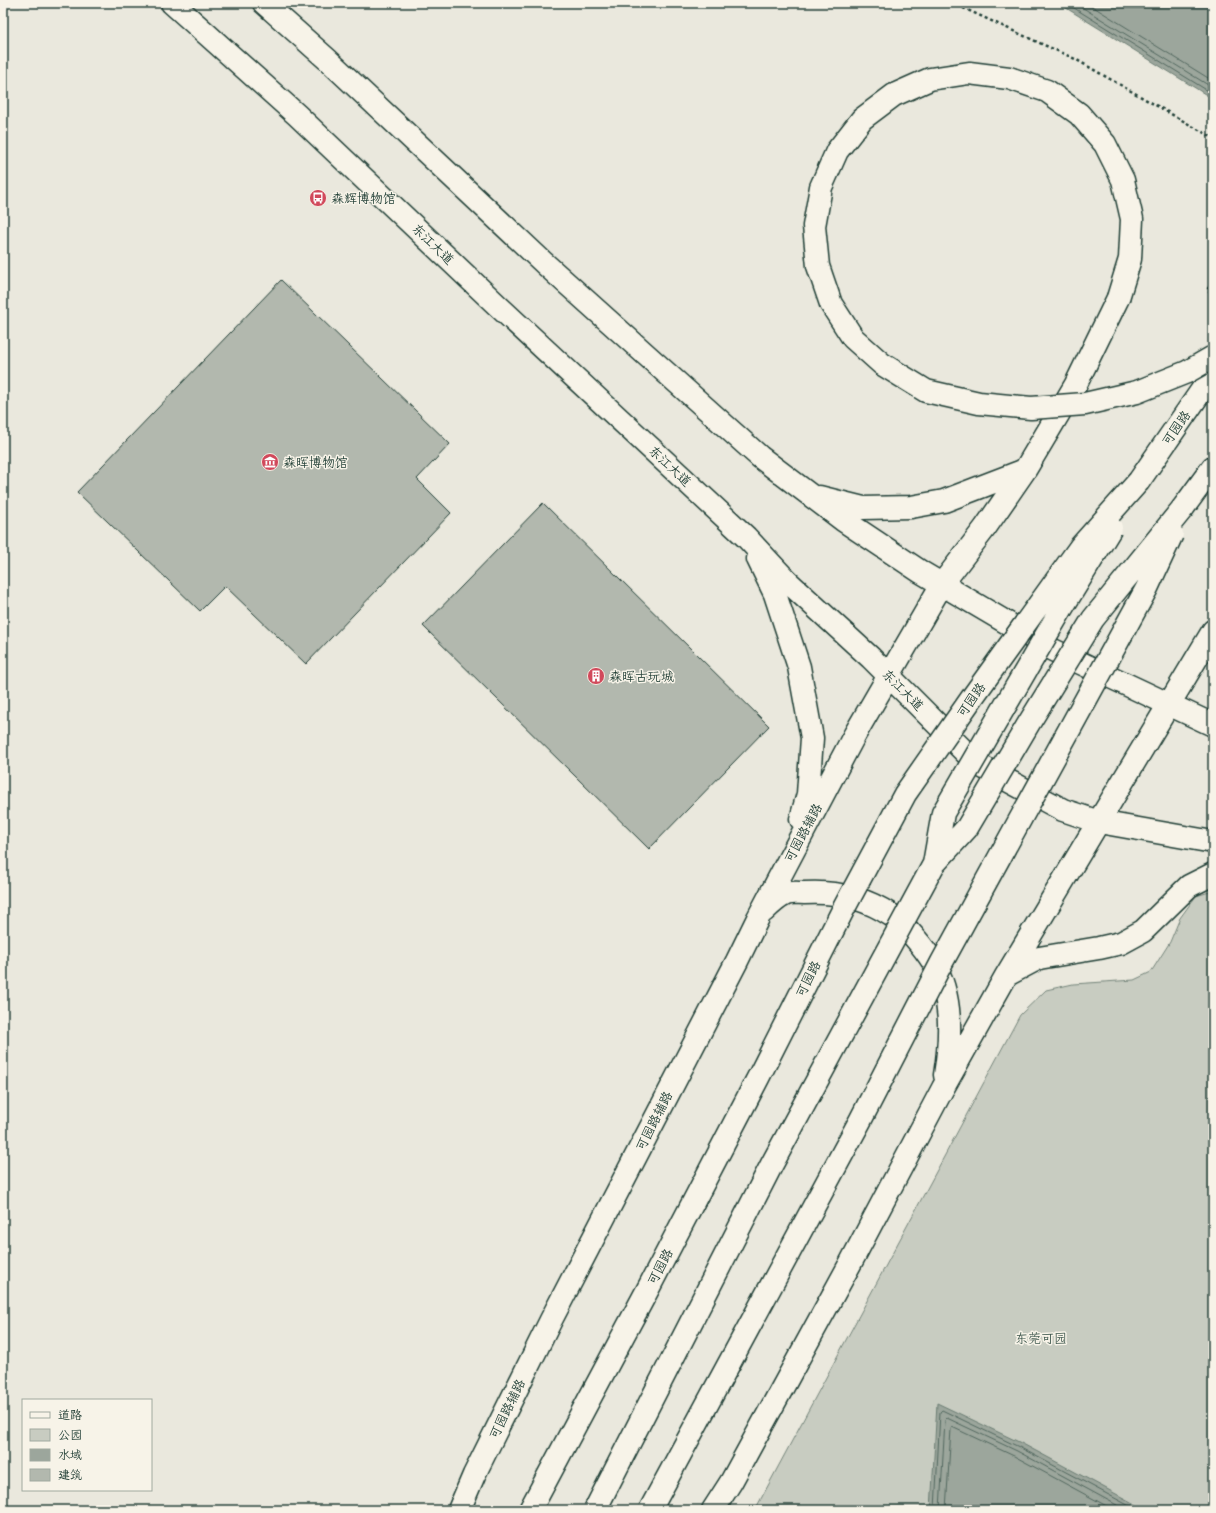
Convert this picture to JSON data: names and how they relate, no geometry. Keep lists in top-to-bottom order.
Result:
{
  "streets": {
    "main road": ["东江大道", "可园路", "可园路辅路"]
  },
  "crossings": [
    ["东江大道", "可园路辅路"]
  ],
  "parks": ["东莞可园"],
  "places": {
    "bus stop": ["森辉博物馆"],
    "museum": ["森晖博物馆"],
    "building": ["森晖古玩城"]
  },
  "legend": [
    "道路",
    "公园",
    "水域",
    "建筑"
  ]
}
